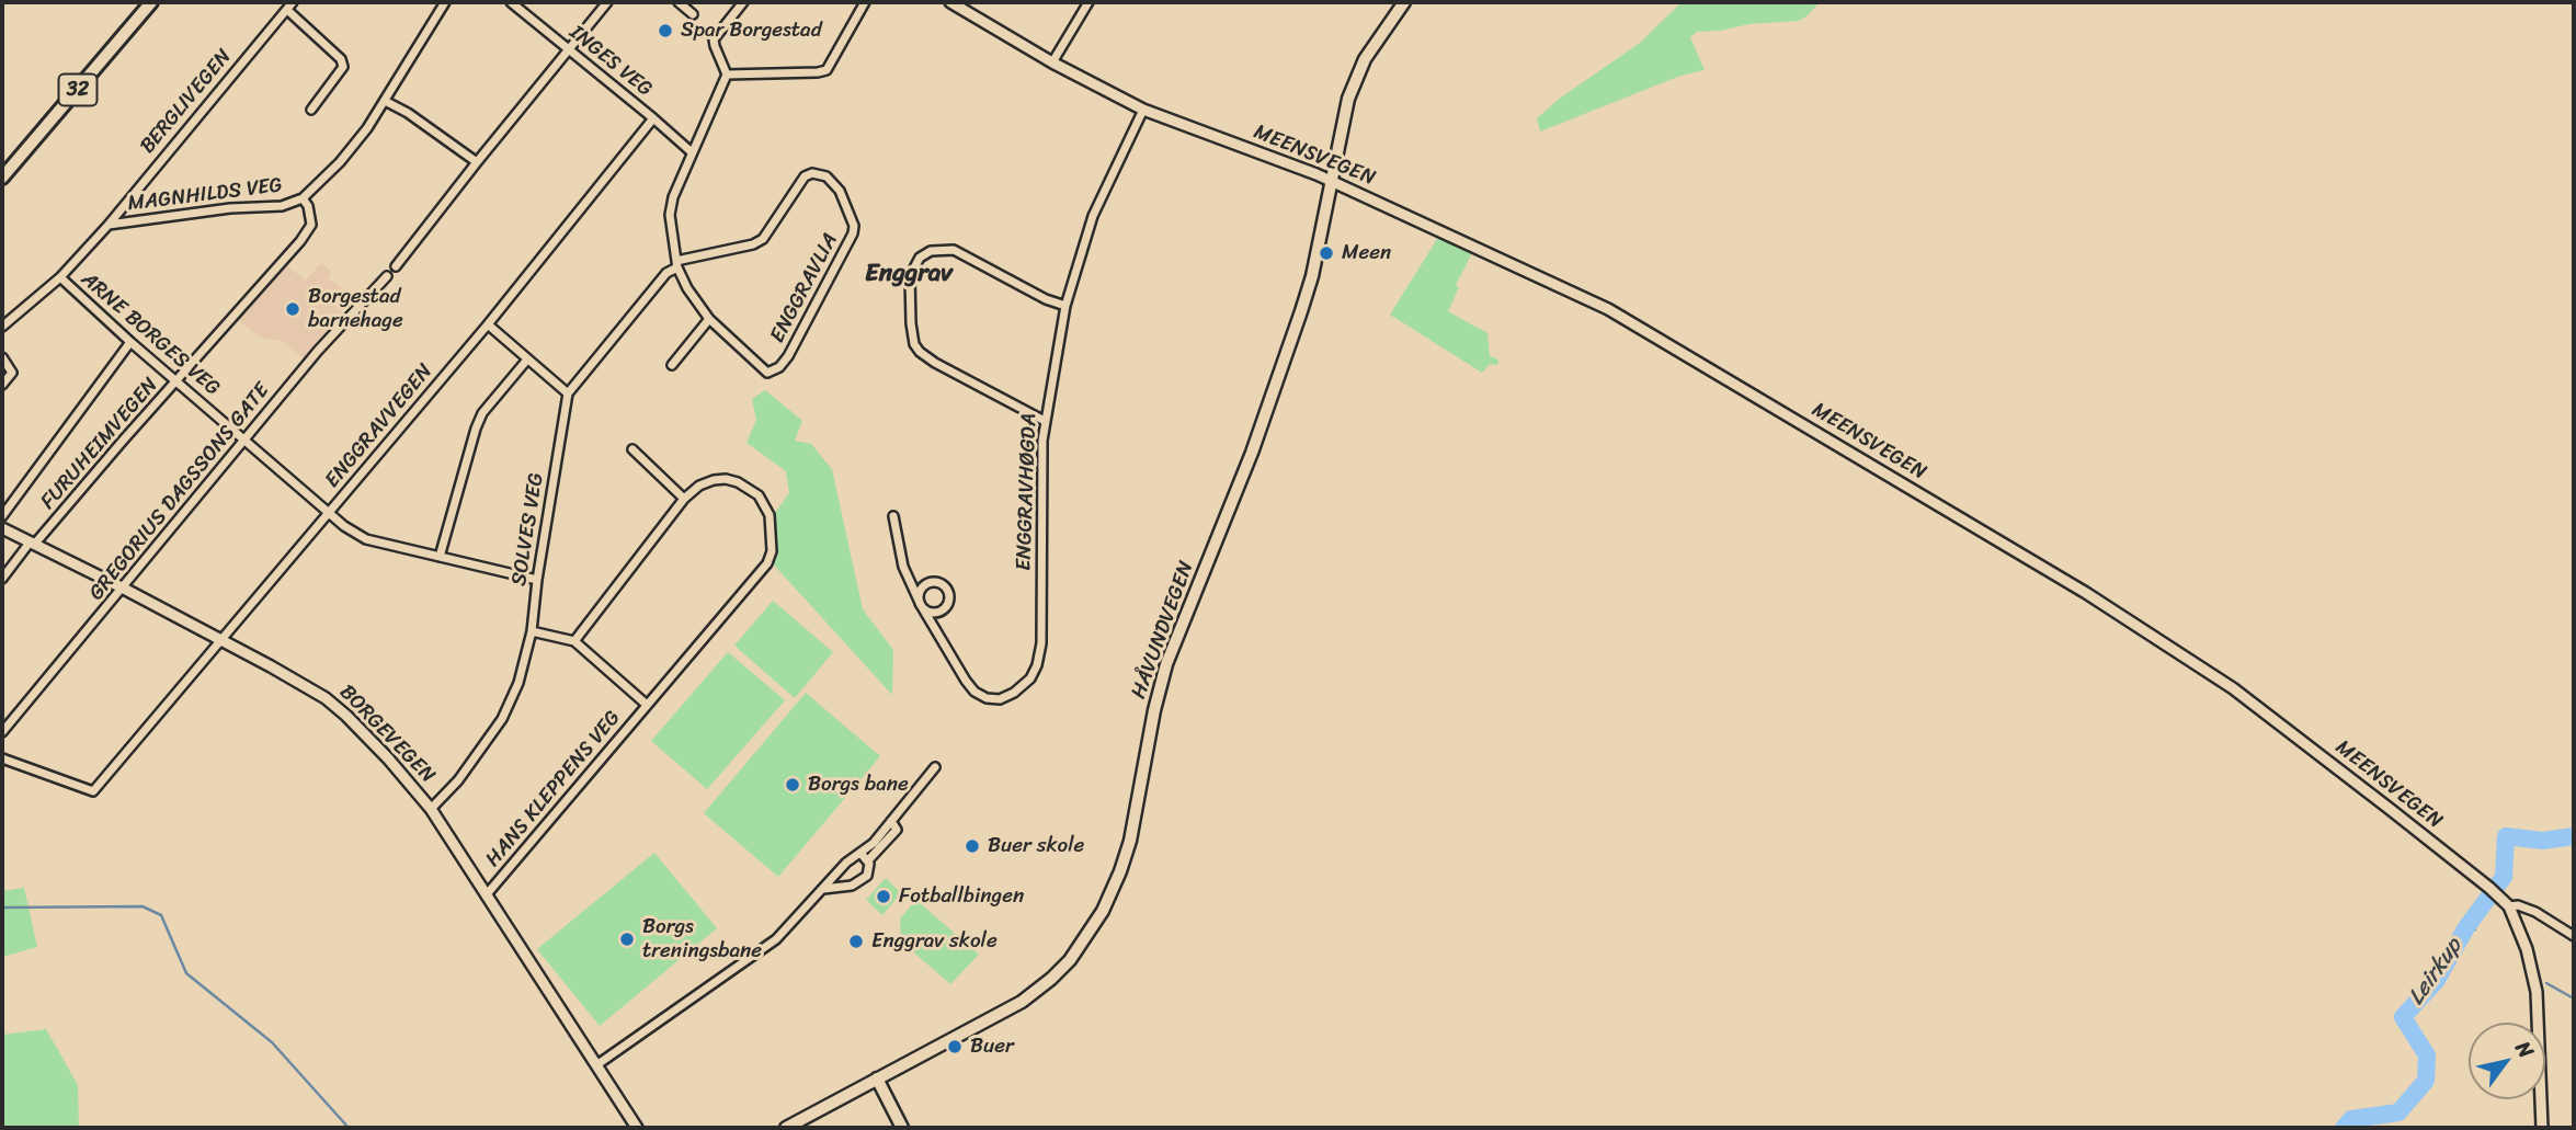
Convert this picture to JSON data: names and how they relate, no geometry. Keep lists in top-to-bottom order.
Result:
{
  "streets": {
    "main road": ["32", "HÅVUNDVEGEN"],
    "street": [
      "INGES VEG",
      "BERGLIVEGEN",
      "MEENSVEGEN",
      "MAGNHILDS VEG",
      "ENGGRAVLIA",
      "ARNE BORGES VEG",
      "ENGGRAVVEGEN",
      "FURUHEIMVEGEN",
      "GREGORIUS DAGSSONS GATE",
      "ENGGRAVHØGDA",
      "SOLVES VEG",
      "BORGEVEGEN",
      "HANS KLEPPENS VEG"
    ]
  },
  "crossings": [
    ["INGES VEG", "ENGGRAVVEGEN"],
    ["BERGLIVEGEN", "MAGNHILDS VEG"],
    ["MEENSVEGEN", "ENGGRAVHØGDA"],
    ["MEENSVEGEN", "HÅVUNDVEGEN"],
    ["MAGNHILDS VEG", "ARNE BORGES VEG"],
    ["MAGNHILDS VEG", "FURUHEIMVEGEN"],
    ["ARNE BORGES VEG", "ENGGRAVVEGEN"],
    ["ARNE BORGES VEG", "FURUHEIMVEGEN"],
    ["ARNE BORGES VEG", "GREGORIUS DAGSSONS GATE"],
    ["ARNE BORGES VEG", "SOLVES VEG"],
    ["ENGGRAVVEGEN", "BORGEVEGEN"],
    ["FURUHEIMVEGEN", "BORGEVEGEN"],
    ["GREGORIUS DAGSSONS GATE", "BORGEVEGEN"],
    ["SOLVES VEG", "BORGEVEGEN"],
    ["SOLVES VEG", "HANS KLEPPENS VEG"],
    ["BORGEVEGEN", "HANS KLEPPENS VEG"]
  ],
  "districts": ["Enggrav"],
  "water": ["Leirkup"],
  "places": [
    "Spar Borgestad",
    "Meen",
    "Borgestad barnehage",
    "Borgs bane",
    "Buer skole",
    "Fotballbingen",
    "Borgs treningsbane",
    "Enggrav skole",
    "Buer"
  ],
  "north": "top right"
}
